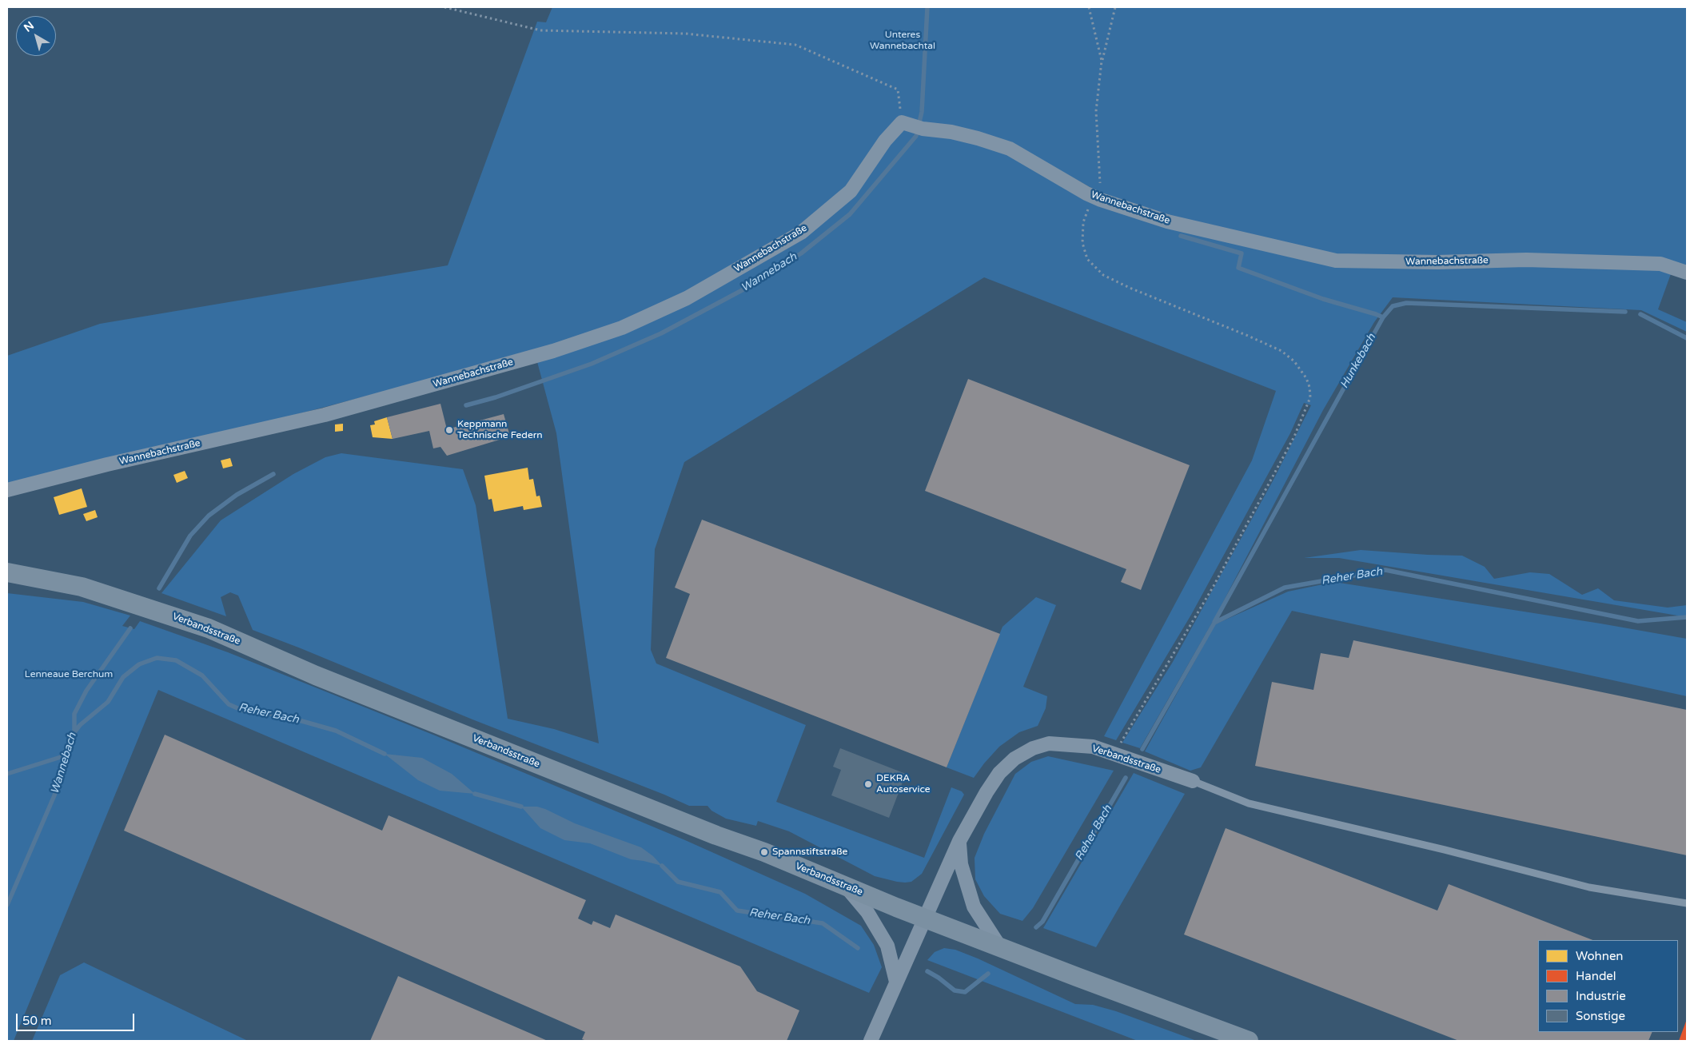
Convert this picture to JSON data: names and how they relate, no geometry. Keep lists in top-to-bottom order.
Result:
{
  "streets": {
    "main road": ["Verbandsstraße"],
    "street": ["Wannebachstraße"]
  },
  "water": ["Wannebach", "Hunkebach", "Reher Bach"],
  "parks": ["Unteres Wannebachtal", "Lenneaue Berchum"],
  "places": ["Keppmann Technische Federn", "DEKRA Autoservice", "Spannstiftstraße"],
  "legend": [
    "Wohnen",
    "Handel",
    "Industrie",
    "Sonstige"
  ],
  "scale_bar": "50 m",
  "north": "top left"
}
